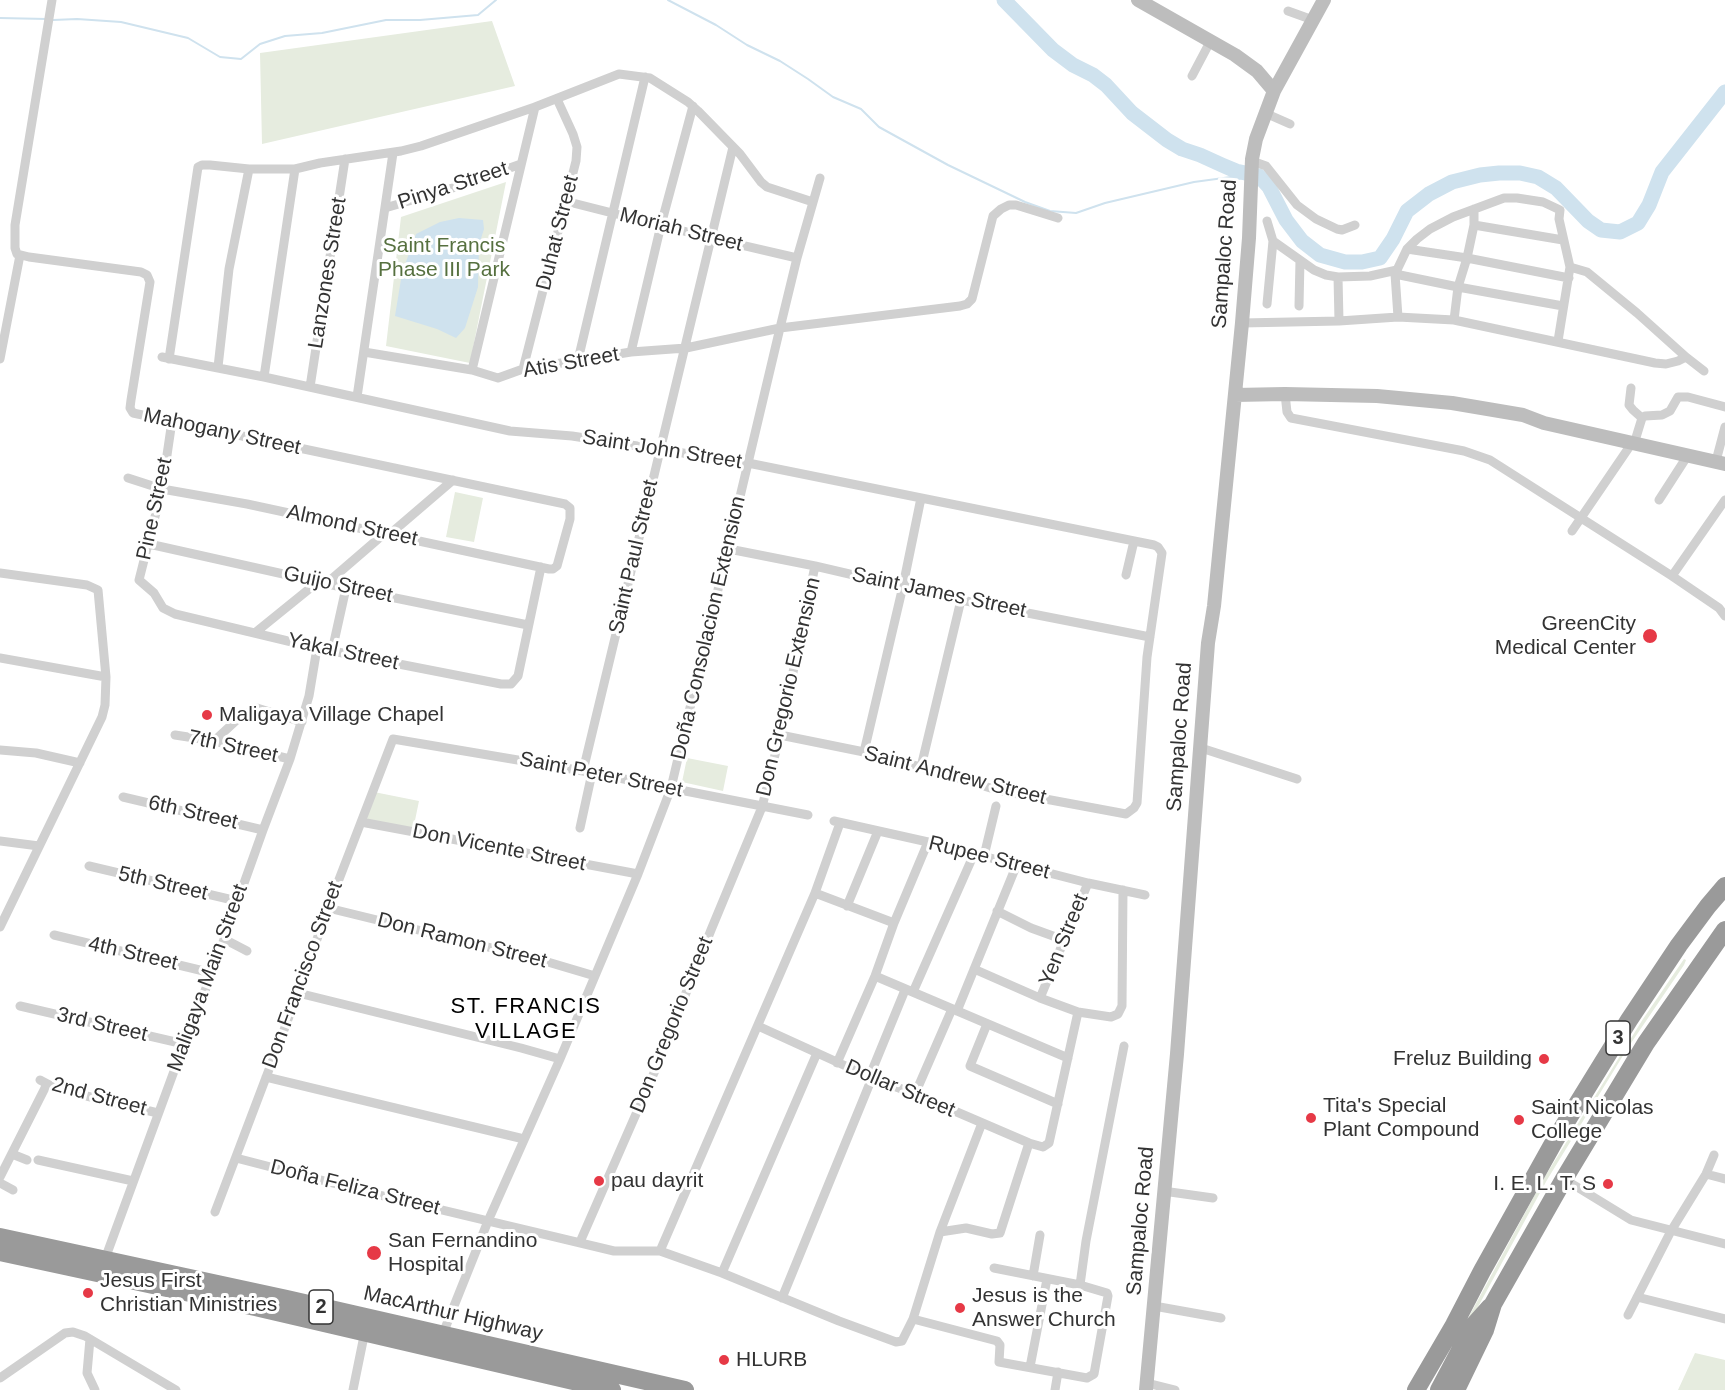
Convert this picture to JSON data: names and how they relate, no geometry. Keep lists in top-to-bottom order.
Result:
{
  "streets": {
    "highway": ["3", "2", "MacArthur Highway"],
    "main road": ["Sampaloc Road"],
    "street": [
      "Pinya Street",
      "Moriah Street",
      "Duhat Street",
      "Lanzones Street",
      "Atis Street",
      "Mahogany Street",
      "Saint John Street",
      "Pine Street",
      "Almond Street",
      "Saint Paul Street",
      "Guijo Street",
      "Saint James Street",
      "Doña Consolacion Extension",
      "Yakal Street",
      "Don Gregorio Extension",
      "7th Street",
      "Saint Peter Street",
      "Saint Andrew Street",
      "6th Street",
      "Don Vicente Street",
      "Rupee Street",
      "5th Street",
      "Yen Street",
      "Don Ramon Street",
      "4th Street",
      "Don Francisco Street",
      "Maligaya Main Street",
      "3rd Street",
      "Don Gregorio Street",
      "Dollar Street",
      "2nd Street",
      "Doña Feliza Street"
    ]
  },
  "crossings": [
    ["Moriah Street", "Duhat Street"],
    ["Moriah Street", "Saint Paul Street"],
    ["Moriah Street", "Doña Consolacion Extension"],
    ["Duhat Street", "Atis Street"],
    ["Lanzones Street", "Saint John Street"],
    ["Atis Street", "Saint Paul Street"],
    ["Atis Street", "Doña Consolacion Extension"],
    ["Mahogany Street", "Pine Street"],
    ["Mahogany Street", "Almond Street"],
    ["Saint John Street", "Saint Paul Street"],
    ["Saint John Street", "Saint James Street"],
    ["Saint John Street", "Doña Consolacion Extension"],
    ["Saint John Street", "Saint Andrew Street"],
    ["Pine Street", "Almond Street"],
    ["Pine Street", "Guijo Street"],
    ["Pine Street", "Yakal Street"],
    ["Saint Paul Street", "Saint Peter Street"],
    ["Guijo Street", "Yakal Street"],
    ["Saint James Street", "Doña Consolacion Extension"],
    ["Saint James Street", "Don Gregorio Extension"],
    ["Saint James Street", "Saint Andrew Street"],
    ["Doña Consolacion Extension", "Saint Peter Street"],
    ["Doña Consolacion Extension", "Don Vicente Street"],
    ["Doña Consolacion Extension", "Don Ramon Street"],
    ["Doña Consolacion Extension", "Doña Feliza Street"],
    ["Doña Consolacion Extension", "MacArthur Highway"],
    ["Yakal Street", "Maligaya Main Street"],
    ["Don Gregorio Extension", "Saint Peter Street"],
    ["Don Gregorio Extension", "Saint Andrew Street"],
    ["Don Gregorio Extension", "Don Gregorio Street"],
    ["7th Street", "Maligaya Main Street"],
    ["Saint Peter Street", "Don Francisco Street"],
    ["Saint Peter Street", "Don Gregorio Street"],
    ["6th Street", "Maligaya Main Street"],
    ["Don Vicente Street", "Don Francisco Street"],
    ["Rupee Street", "Yen Street"],
    ["5th Street", "Maligaya Main Street"],
    ["Don Ramon Street", "Don Francisco Street"],
    ["4th Street", "Maligaya Main Street"],
    ["Don Francisco Street", "Doña Feliza Street"],
    ["Maligaya Main Street", "3rd Street"],
    ["Maligaya Main Street", "2nd Street"],
    ["Maligaya Main Street", "MacArthur Highway"],
    ["Don Gregorio Street", "Doña Feliza Street"]
  ],
  "districts": ["ST. FRANCIS VILLAGE"],
  "parks": ["Saint Francis Phase III Park"],
  "places": [
    "GreenCity Medical Center",
    "Maligaya Village Chapel",
    "Freluz Building",
    "Tita's Special Plant Compound",
    "Saint Nicolas College",
    "pau dayrit",
    "I. E. L. T. S",
    "San Fernandino Hospital",
    "Jesus First Christian Ministries",
    "Jesus is the Answer Church",
    "HLURB"
  ]
}
